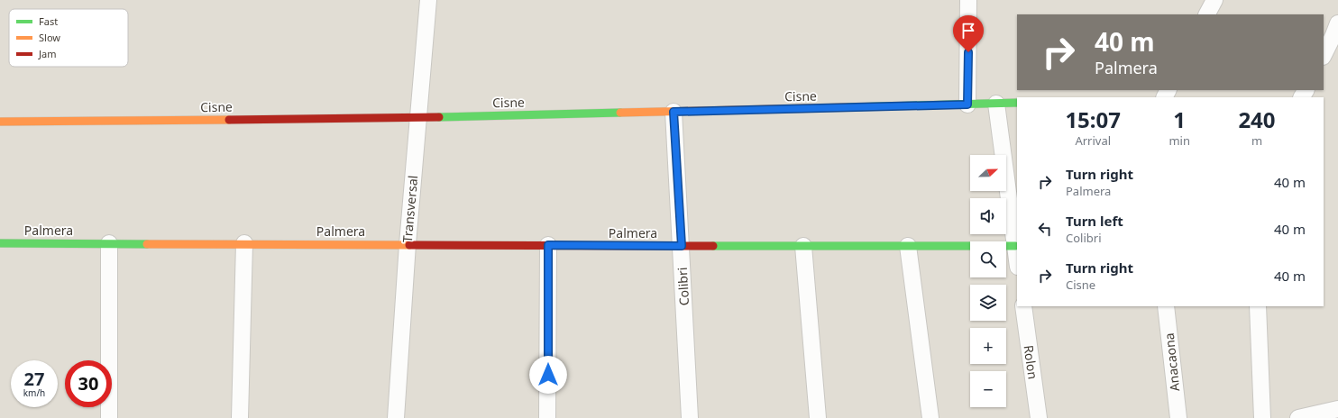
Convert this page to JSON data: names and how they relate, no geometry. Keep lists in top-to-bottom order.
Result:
{
  "streets": {
    "street": [
      "Cisne",
      "Transversal",
      "Palmera",
      "Colibri",
      "Rolon",
      "Anacaona"
    ]
  },
  "crossings": [
    ["Cisne", "Transversal"],
    ["Cisne", "Colibri"],
    ["Transversal", "Palmera"],
    ["Palmera", "Colibri"]
  ],
  "legend": ["Fast", "Slow", "Jam"],
  "north": "right",
  "page": {
    "turn": ["40 m", "Palmera"],
    "eta": [
      "15:07",
      "Arrival",
      "1",
      "min",
      "240",
      "m"
    ],
    "map_buttons": ["+", "−"],
    "list": [
      {
        "name": "Turn right",
        "note": "Palmera",
        "value": "40 m"
      },
      {
        "name": "Turn left",
        "note": "Colibri",
        "value": "40 m"
      },
      {
        "name": "Turn right",
        "note": "Cisne",
        "value": "40 m"
      }
    ],
    "speed": "27 km/h",
    "limit": "30"
  }
}
